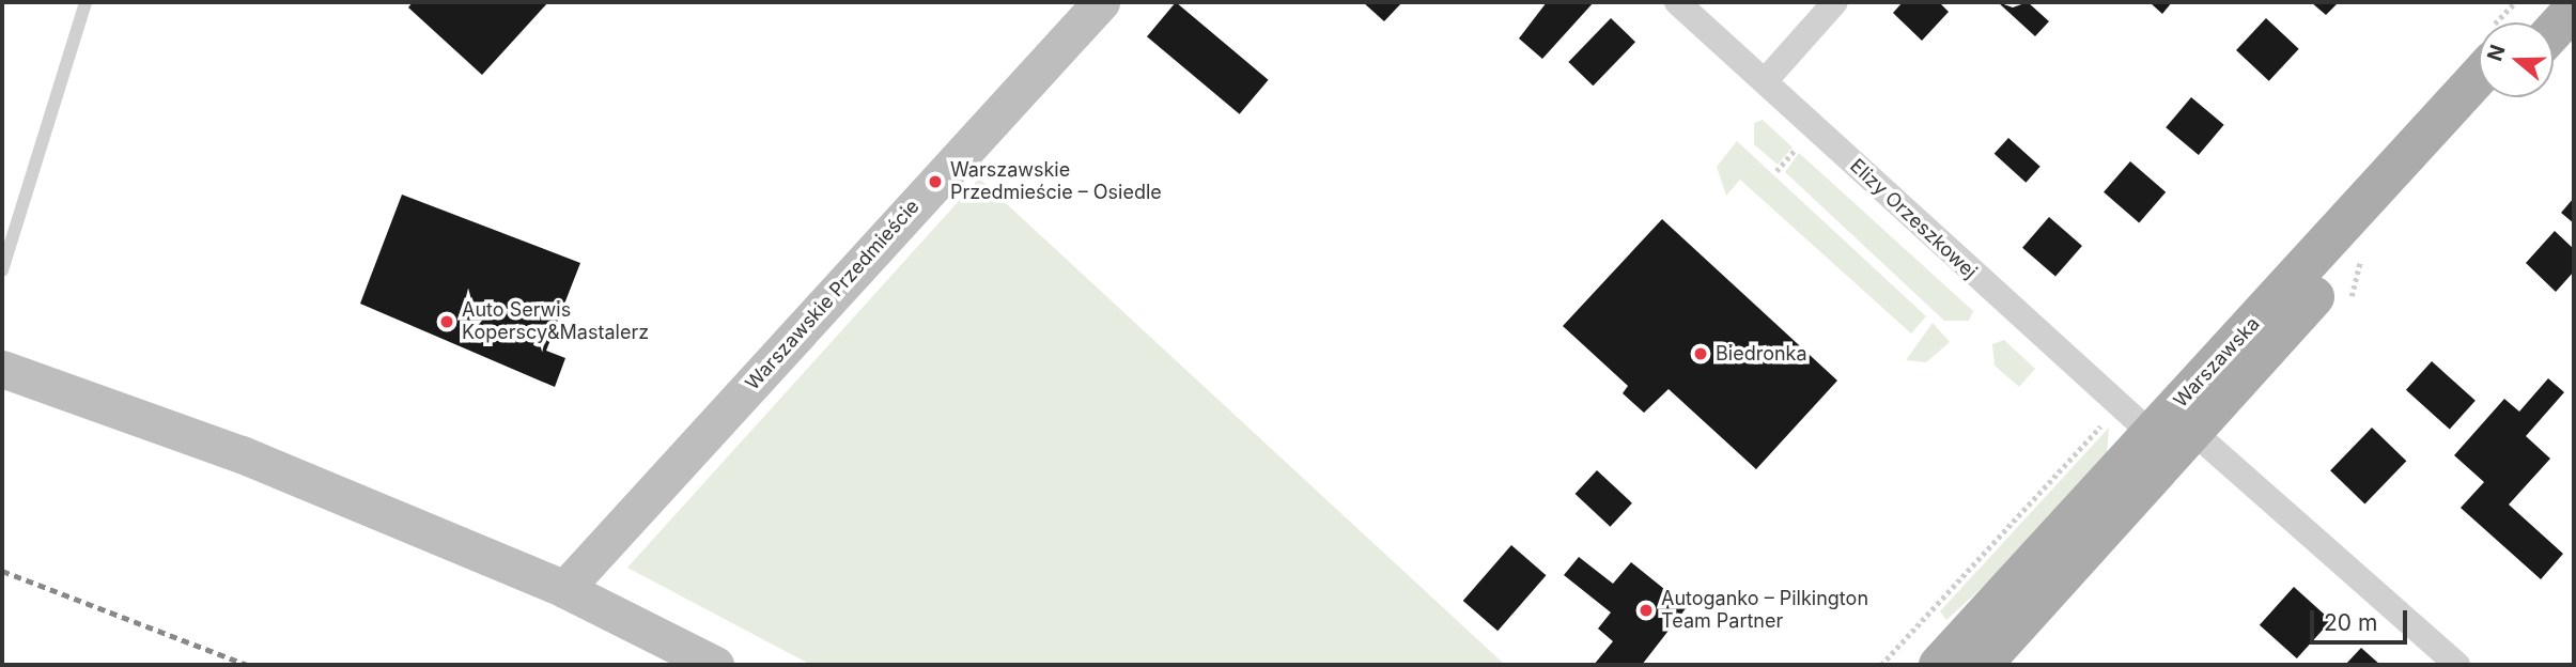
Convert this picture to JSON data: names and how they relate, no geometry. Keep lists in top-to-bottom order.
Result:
{
  "streets": {
    "main road": ["Warszawska"],
    "street": ["Elizy Orzeszkowej", "Warszawskie Przedmieście"]
  },
  "crossings": [
    ["Elizy Orzeszkowej", "Warszawska"]
  ],
  "places": [
    "Warszawskie Przedmieście – Osiedle",
    "Auto Serwis Koperscy&Mastalerz",
    "Biedronka",
    "Autoganko – Pilkington Team Partner"
  ],
  "scale_bar": "20 m",
  "north": "left"
}
